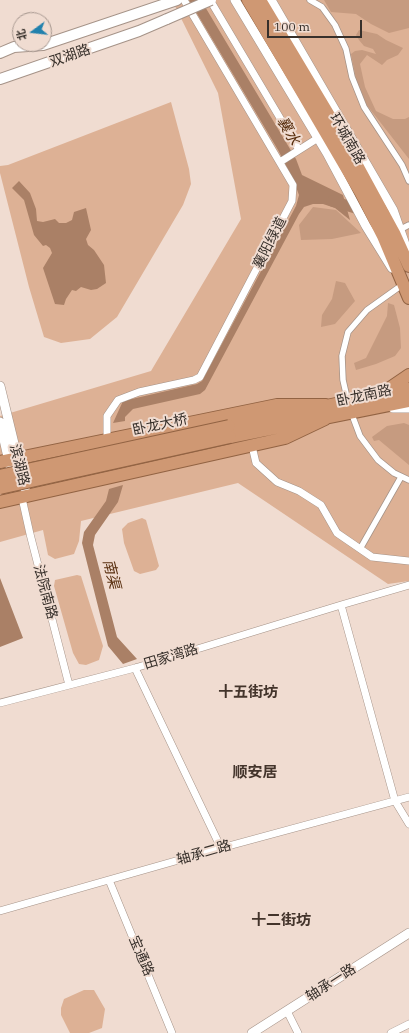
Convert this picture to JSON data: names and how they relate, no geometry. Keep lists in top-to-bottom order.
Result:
{
  "streets": {
    "highway": ["环城南路", "卧龙南路", "卧龙大桥"],
    "main road": ["双湖路"],
    "street": [
      "襄阳绿道",
      "滨湖路",
      "法院南路",
      "田家湾路",
      "轴承二路",
      "宝通路",
      "轴承一路"
    ]
  },
  "crossings": [
    ["卧龙南路", "卧龙大桥"],
    ["滨湖路", "法院南路"],
    ["法院南路", "田家湾路"],
    ["轴承二路", "宝通路"]
  ],
  "districts": ["十五街坊", "顺安居", "十二街坊"],
  "water": ["襄水", "南渠"],
  "scale_bar": "100 m",
  "north": "left"
}
